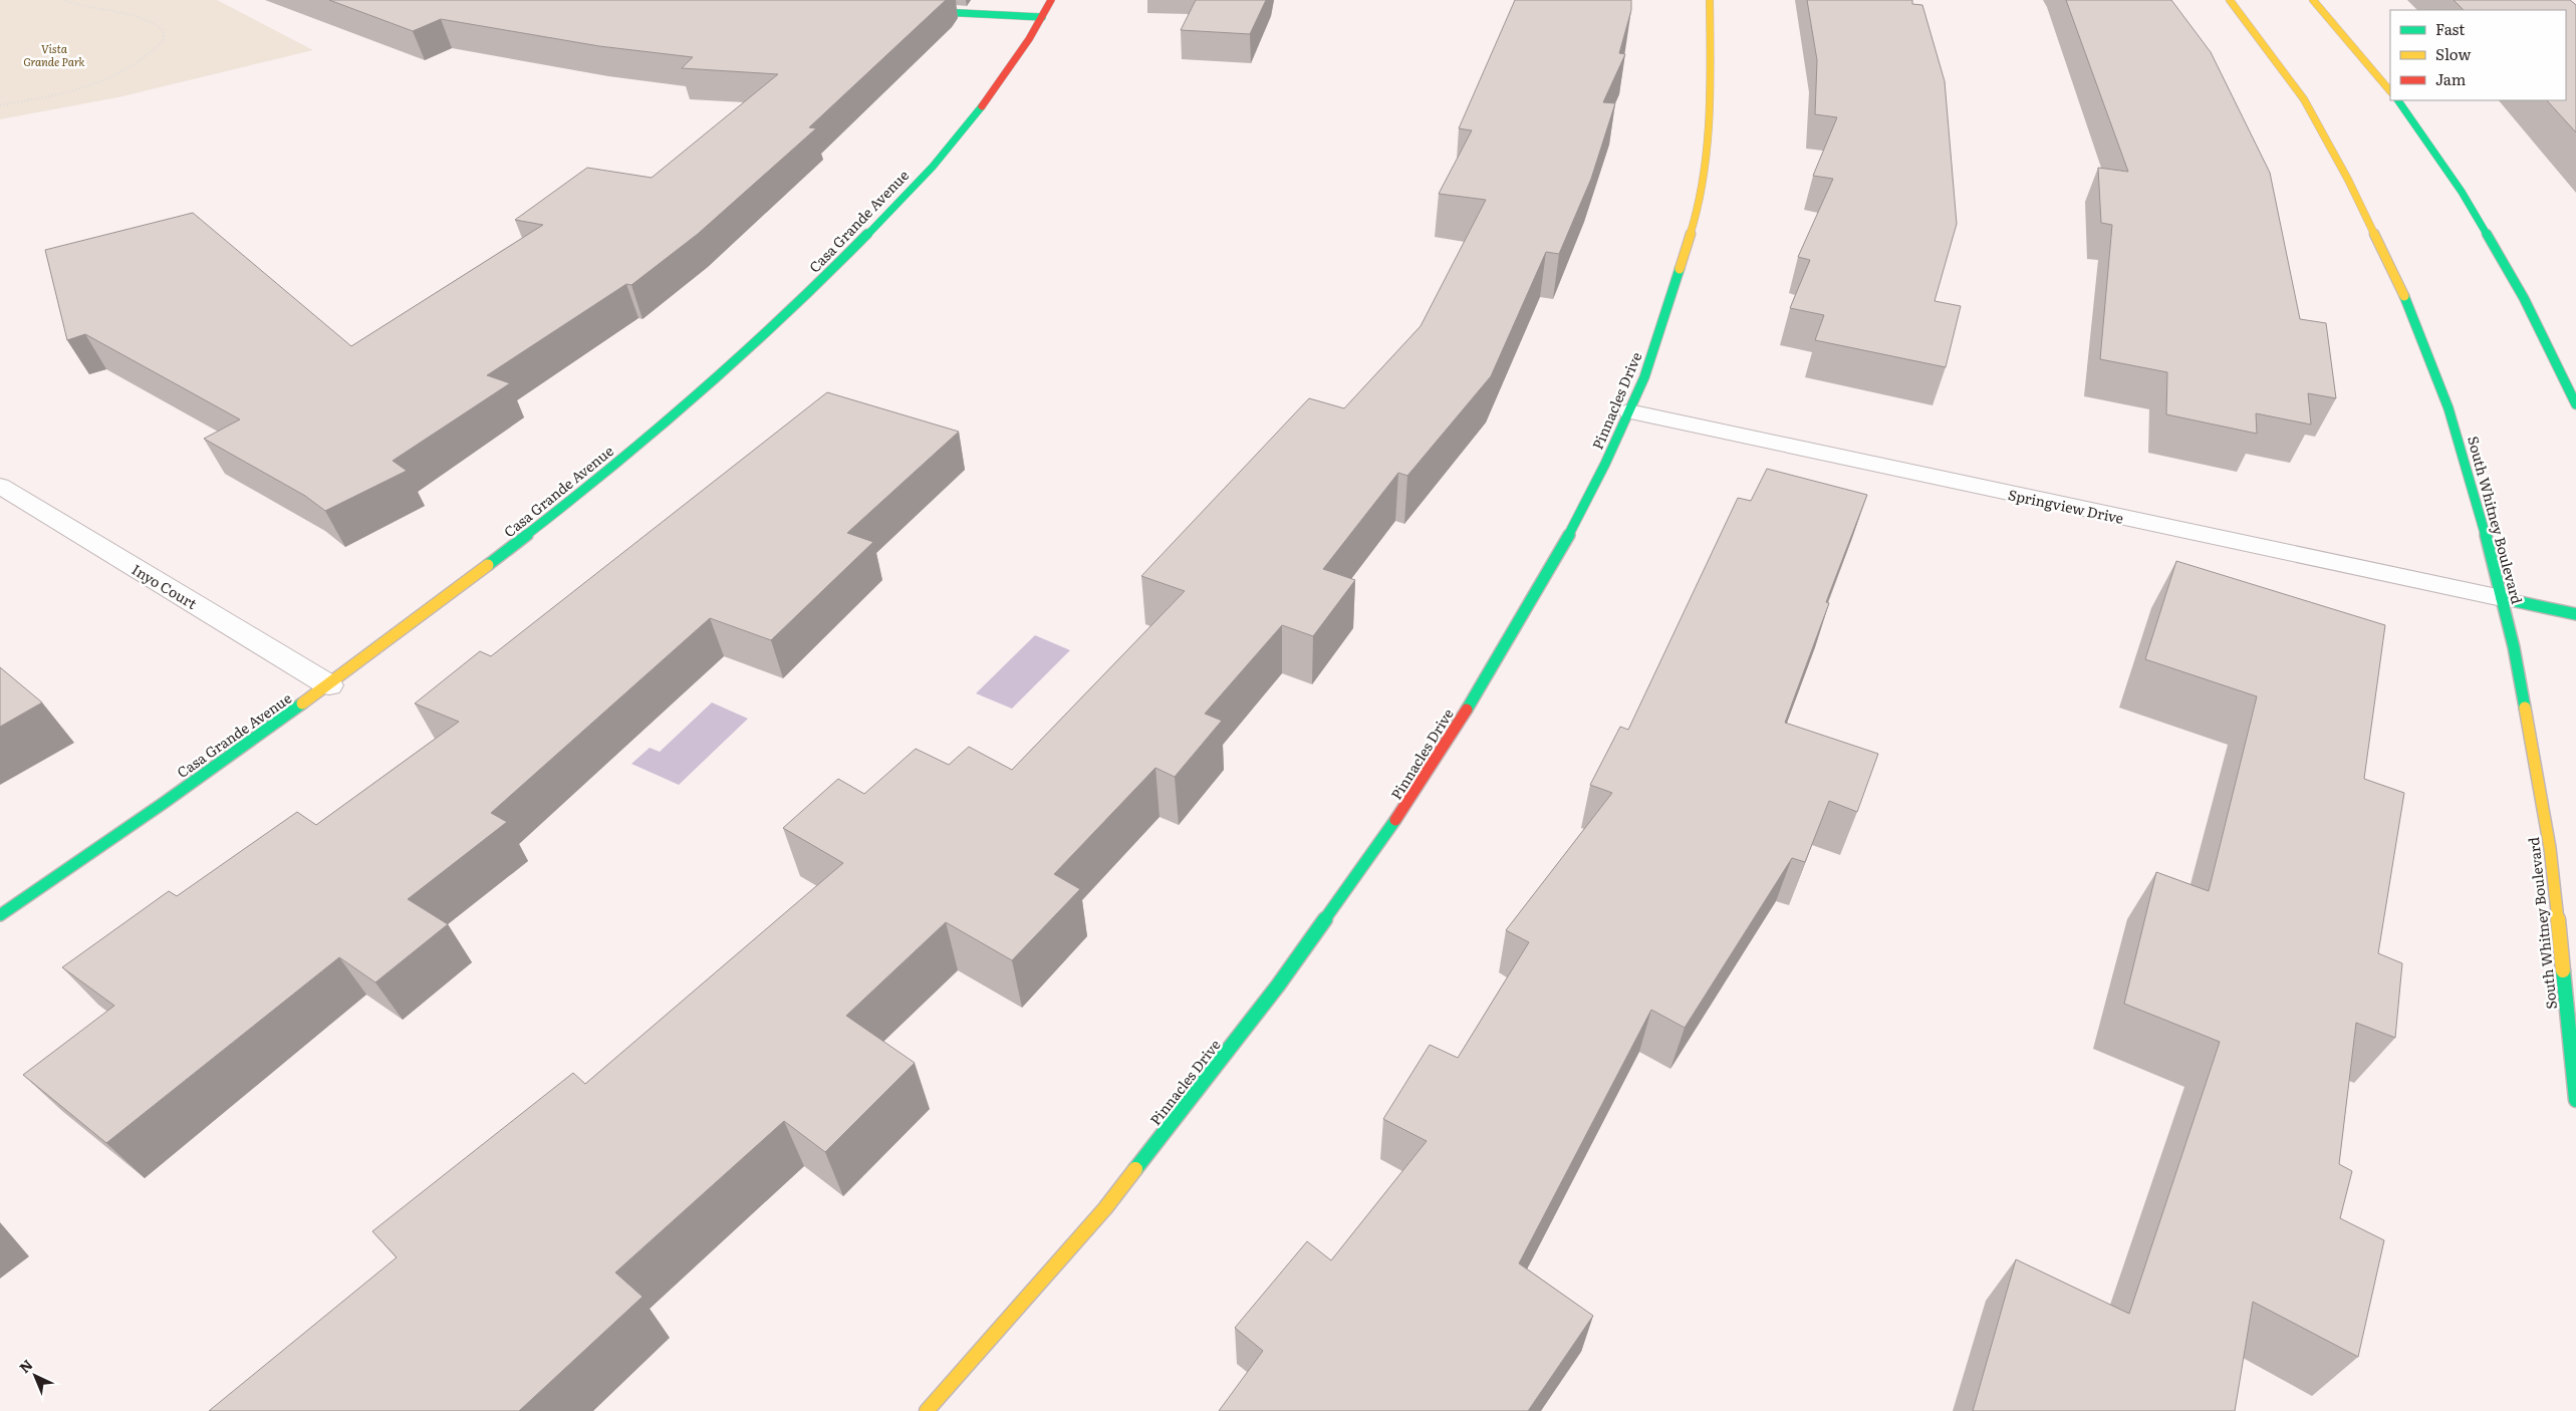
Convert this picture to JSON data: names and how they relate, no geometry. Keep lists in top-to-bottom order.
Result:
{
  "streets": {
    "street": [
      "Casa Grande Avenue",
      "Pinnacles Drive",
      "Springview Drive",
      "South Whitney Boulevard",
      "Inyo Court"
    ]
  },
  "crossings": [
    ["Casa Grande Avenue", "Inyo Court"],
    ["Pinnacles Drive", "Springview Drive"],
    ["Springview Drive", "South Whitney Boulevard"]
  ],
  "parks": ["Vista Grande Park"],
  "legend": ["Fast", "Slow", "Jam"],
  "north": "top left"
}
